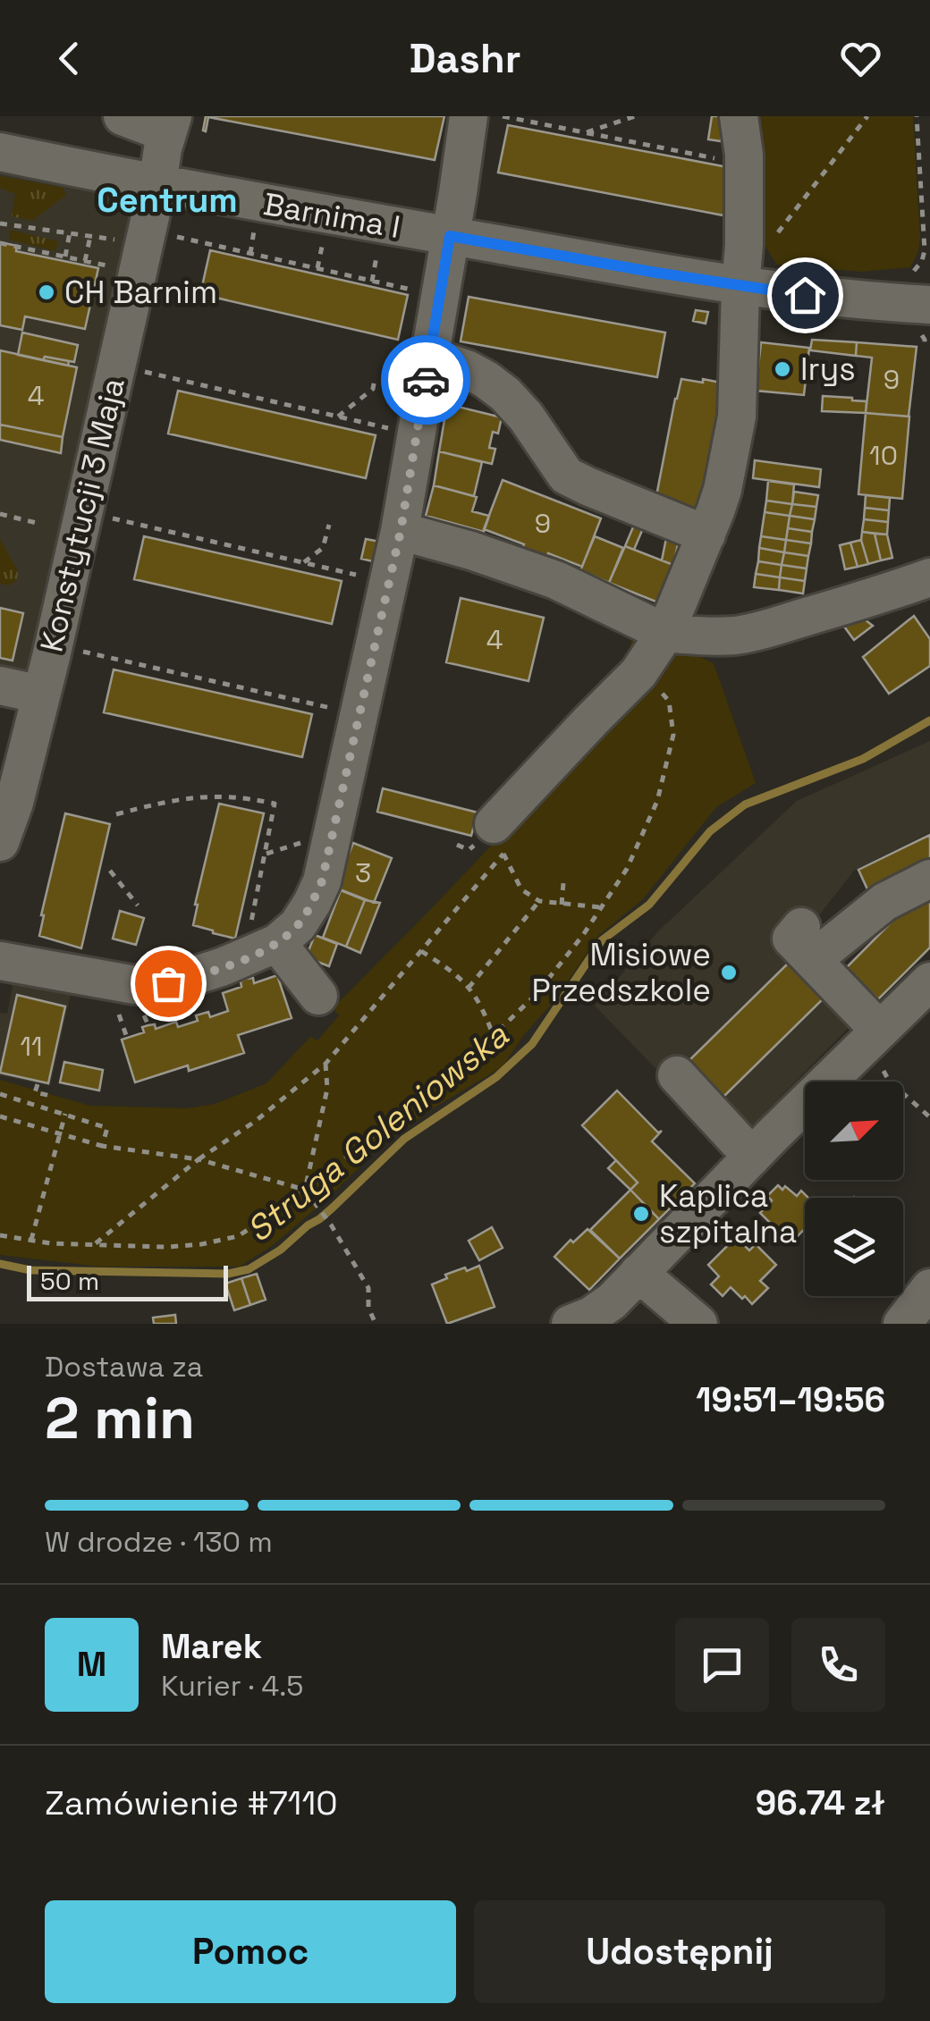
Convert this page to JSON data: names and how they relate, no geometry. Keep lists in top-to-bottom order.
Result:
{
  "streets": {
    "street": ["Barnima I", "Konstytucji 3 Maja"]
  },
  "crossings": [
    ["Barnima I", "Konstytucji 3 Maja"]
  ],
  "districts": ["Centrum"],
  "water": ["Struga Goleniowska"],
  "places": [
    "CH Barnim",
    "Irys",
    "Misiowe Przedszkole",
    "Kaplica szpitalna"
  ],
  "house_numbers": [
    "9",
    "4",
    "10",
    "9",
    "4",
    "3",
    "11"
  ],
  "scale_bar": "50 m",
  "north": "top right",
  "page": {
    "header": "Dashr",
    "scale": "50 m",
    "heading": ["2 min", "Dostawa za", "19:51–19:56"],
    "panel": [
      "Marek",
      "Kurier · 4.5",
      "Zamówienie #7110",
      "96.74 zł"
    ],
    "bar": "W drodze · 130 m",
    "round": "M",
    "buttons": ["Pomoc", "Udostępnij"]
  }
}
